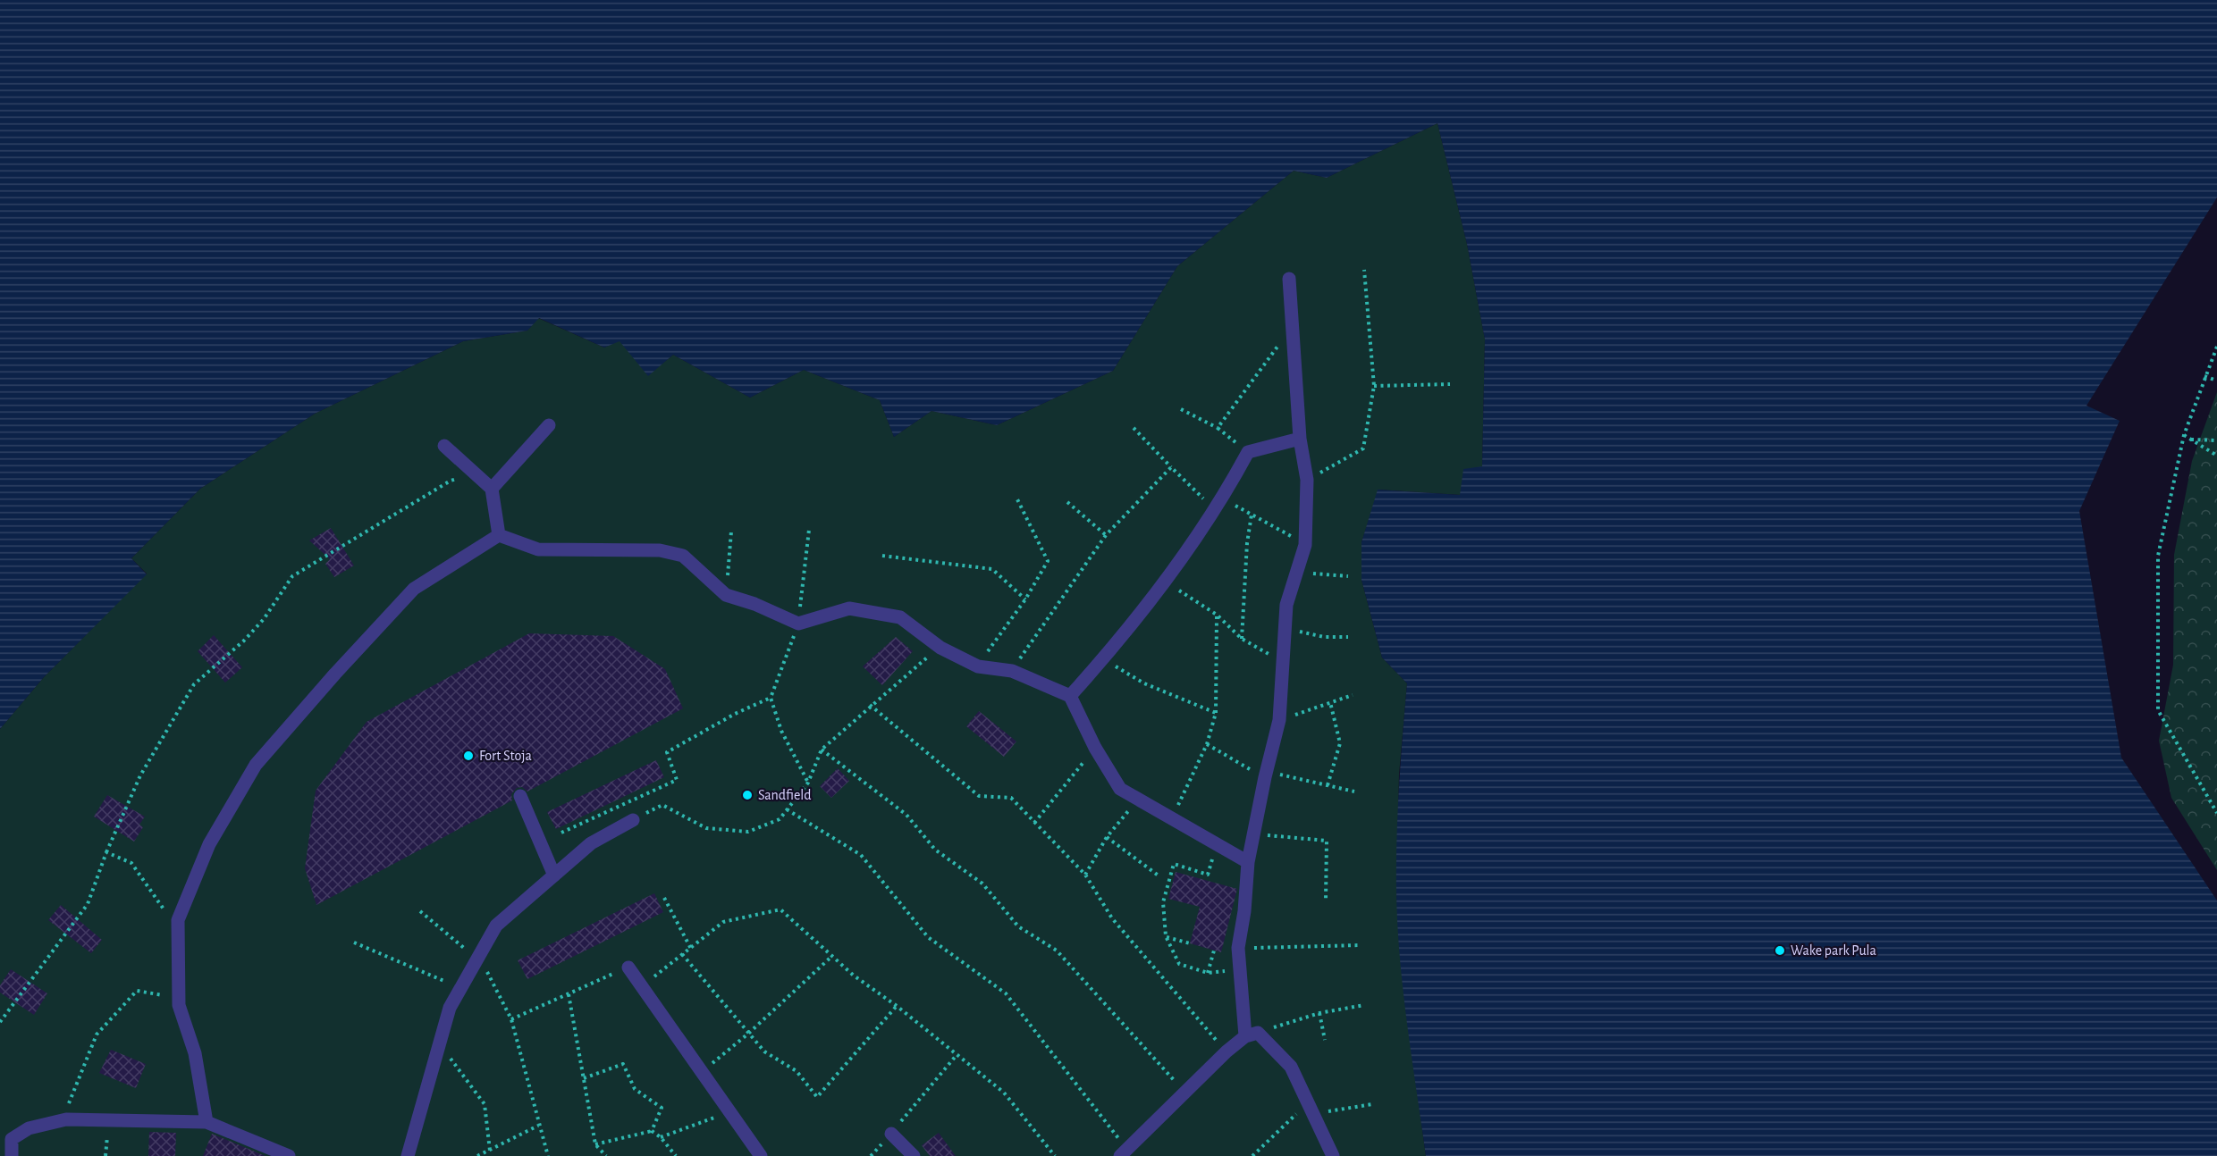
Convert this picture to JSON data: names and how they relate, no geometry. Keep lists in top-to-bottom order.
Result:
{
  "places": ["Fort Stoja", "Sandfield", "Wake park Pula"]
}
